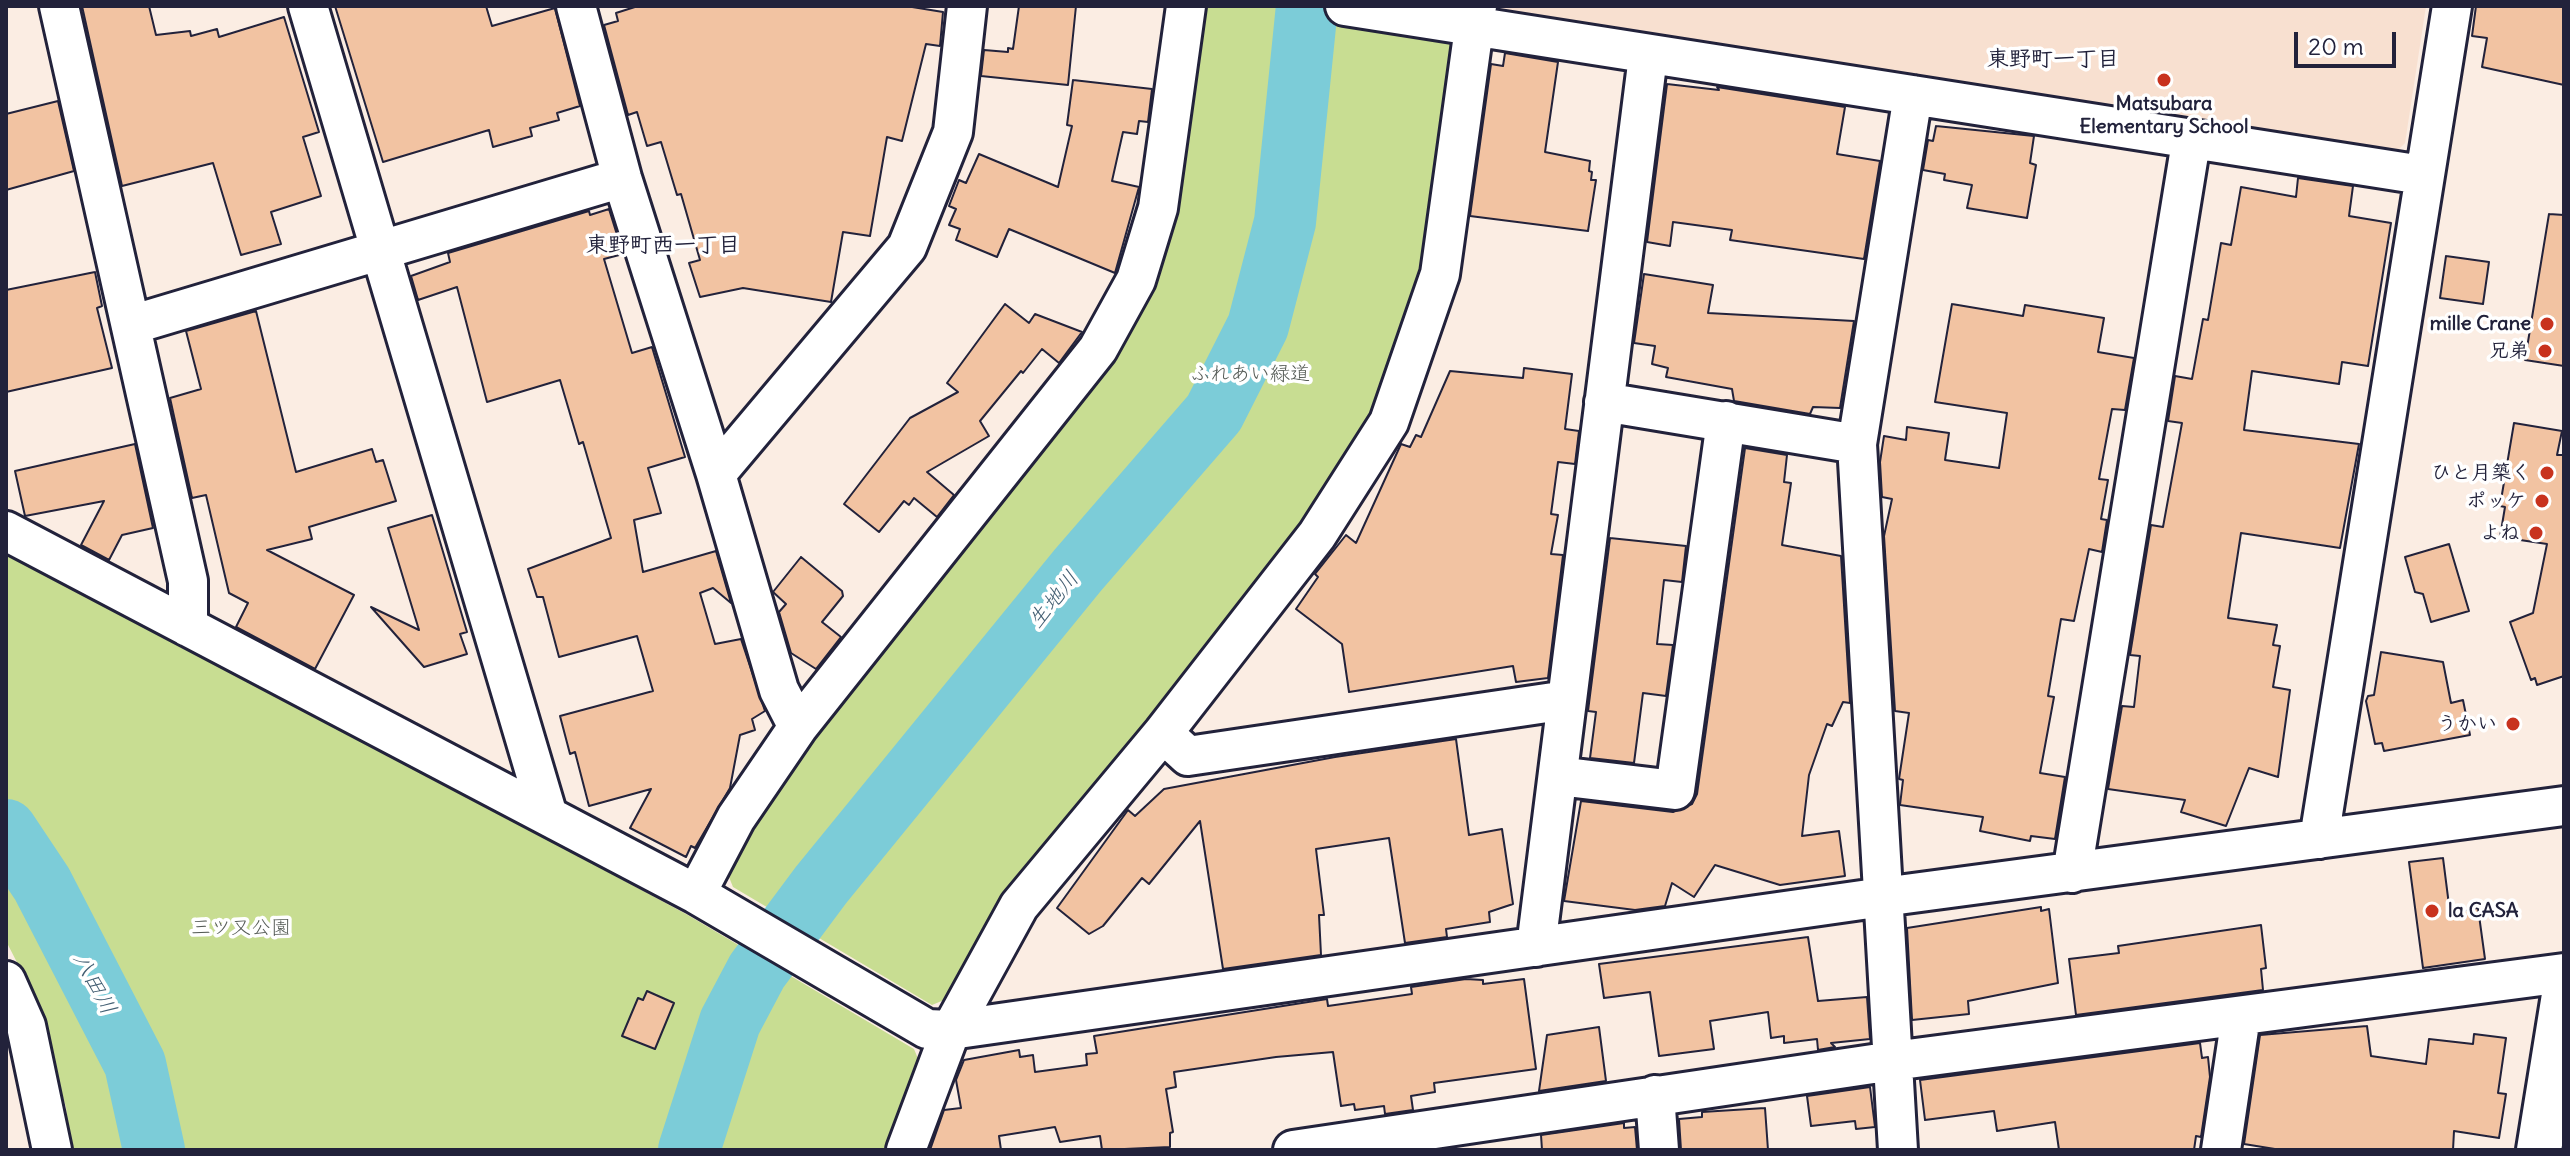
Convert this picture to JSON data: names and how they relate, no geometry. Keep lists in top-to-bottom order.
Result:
{
  "districts": ["東野町一丁目", "東野町西一丁目"],
  "water": ["生地川", "八田川"],
  "parks": ["ふれあい緑道", "三ツ又公園"],
  "places": [
    "Matsubara Elementary School",
    "mille Crane",
    "兄弟",
    "ひと月築く",
    "ポッケ",
    "よね",
    "うかい",
    "la CASA"
  ],
  "scale_bar": "20 m"
}
